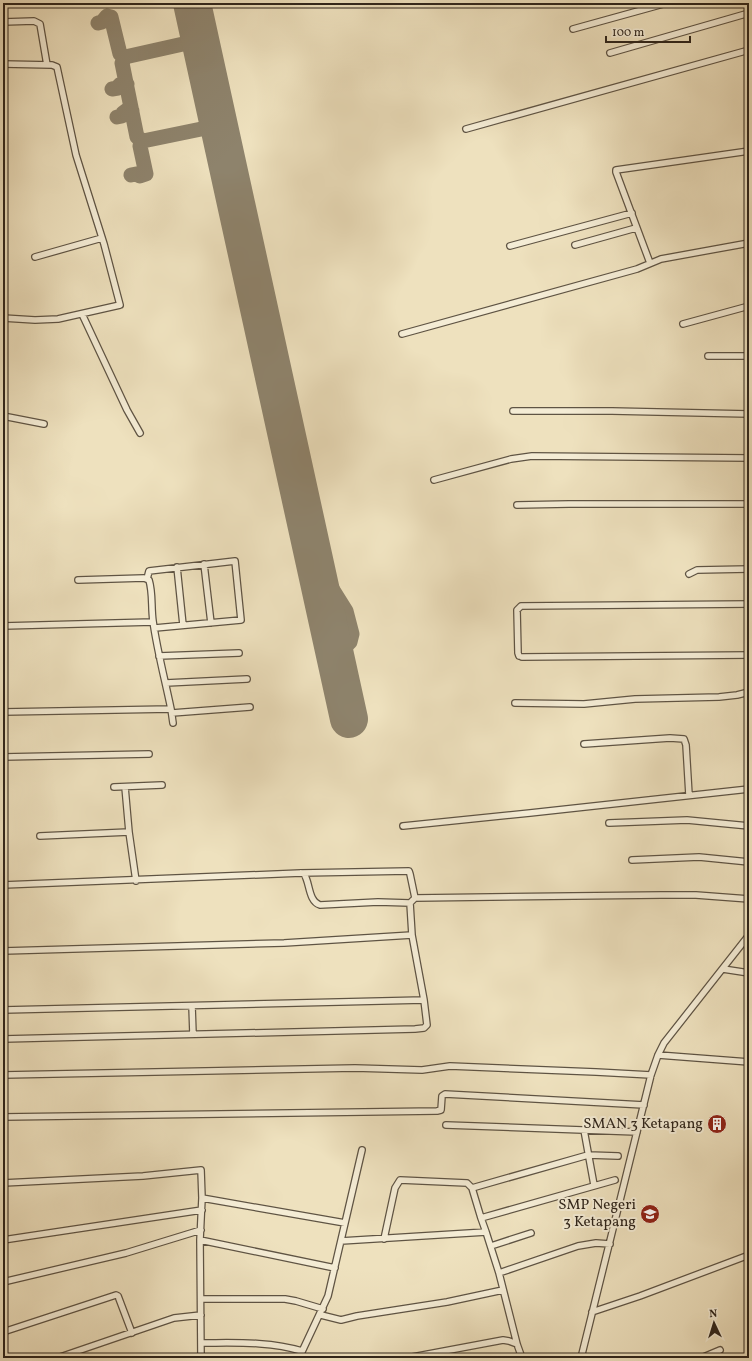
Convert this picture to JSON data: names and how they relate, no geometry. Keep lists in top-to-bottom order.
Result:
{
  "places": {
    "building": ["SMAN 3 Ketapang"],
    "school or university": ["SMP Negeri 3 Ketapang"]
  },
  "scale_bar": "100 m",
  "north": "top"
}
